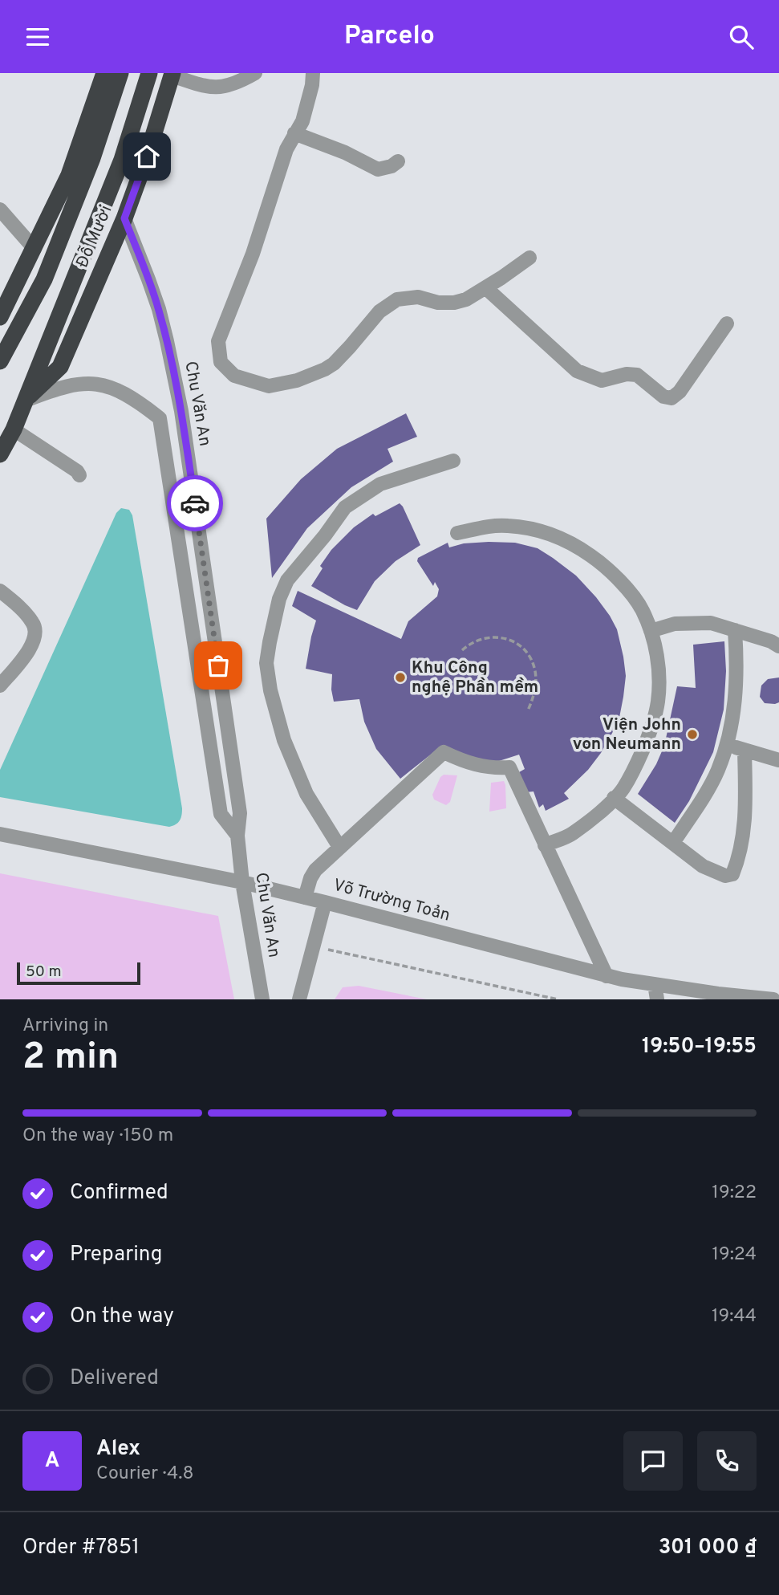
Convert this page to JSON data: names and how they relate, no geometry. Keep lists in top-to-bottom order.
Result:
{
  "streets": {
    "highway": ["Đỗ Mười"],
    "street": ["Chu Văn An", "Võ Trường Toản"]
  },
  "crossings": [
    ["Đỗ Mười", "Chu Văn An"],
    ["Chu Văn An", "Võ Trường Toản"]
  ],
  "places": ["Khu Công nghệ Phần mềm", "Viện John von Neumann"],
  "scale_bar": "50 m",
  "page": {
    "header": "Parcelo",
    "scale": "50 m",
    "heading": ["2 min", "Arriving in", "19:50–19:55"],
    "panel": [
      "Alex",
      "Courier · 4.8",
      "Order #7851",
      "301 000 ₫"
    ],
    "bar": "On the way · 150 m",
    "list": [
      ["Confirmed", "19:22"],
      ["Preparing", "19:24"],
      ["On the way", "19:44"],
      "Delivered"
    ],
    "round": "A"
  }
}
